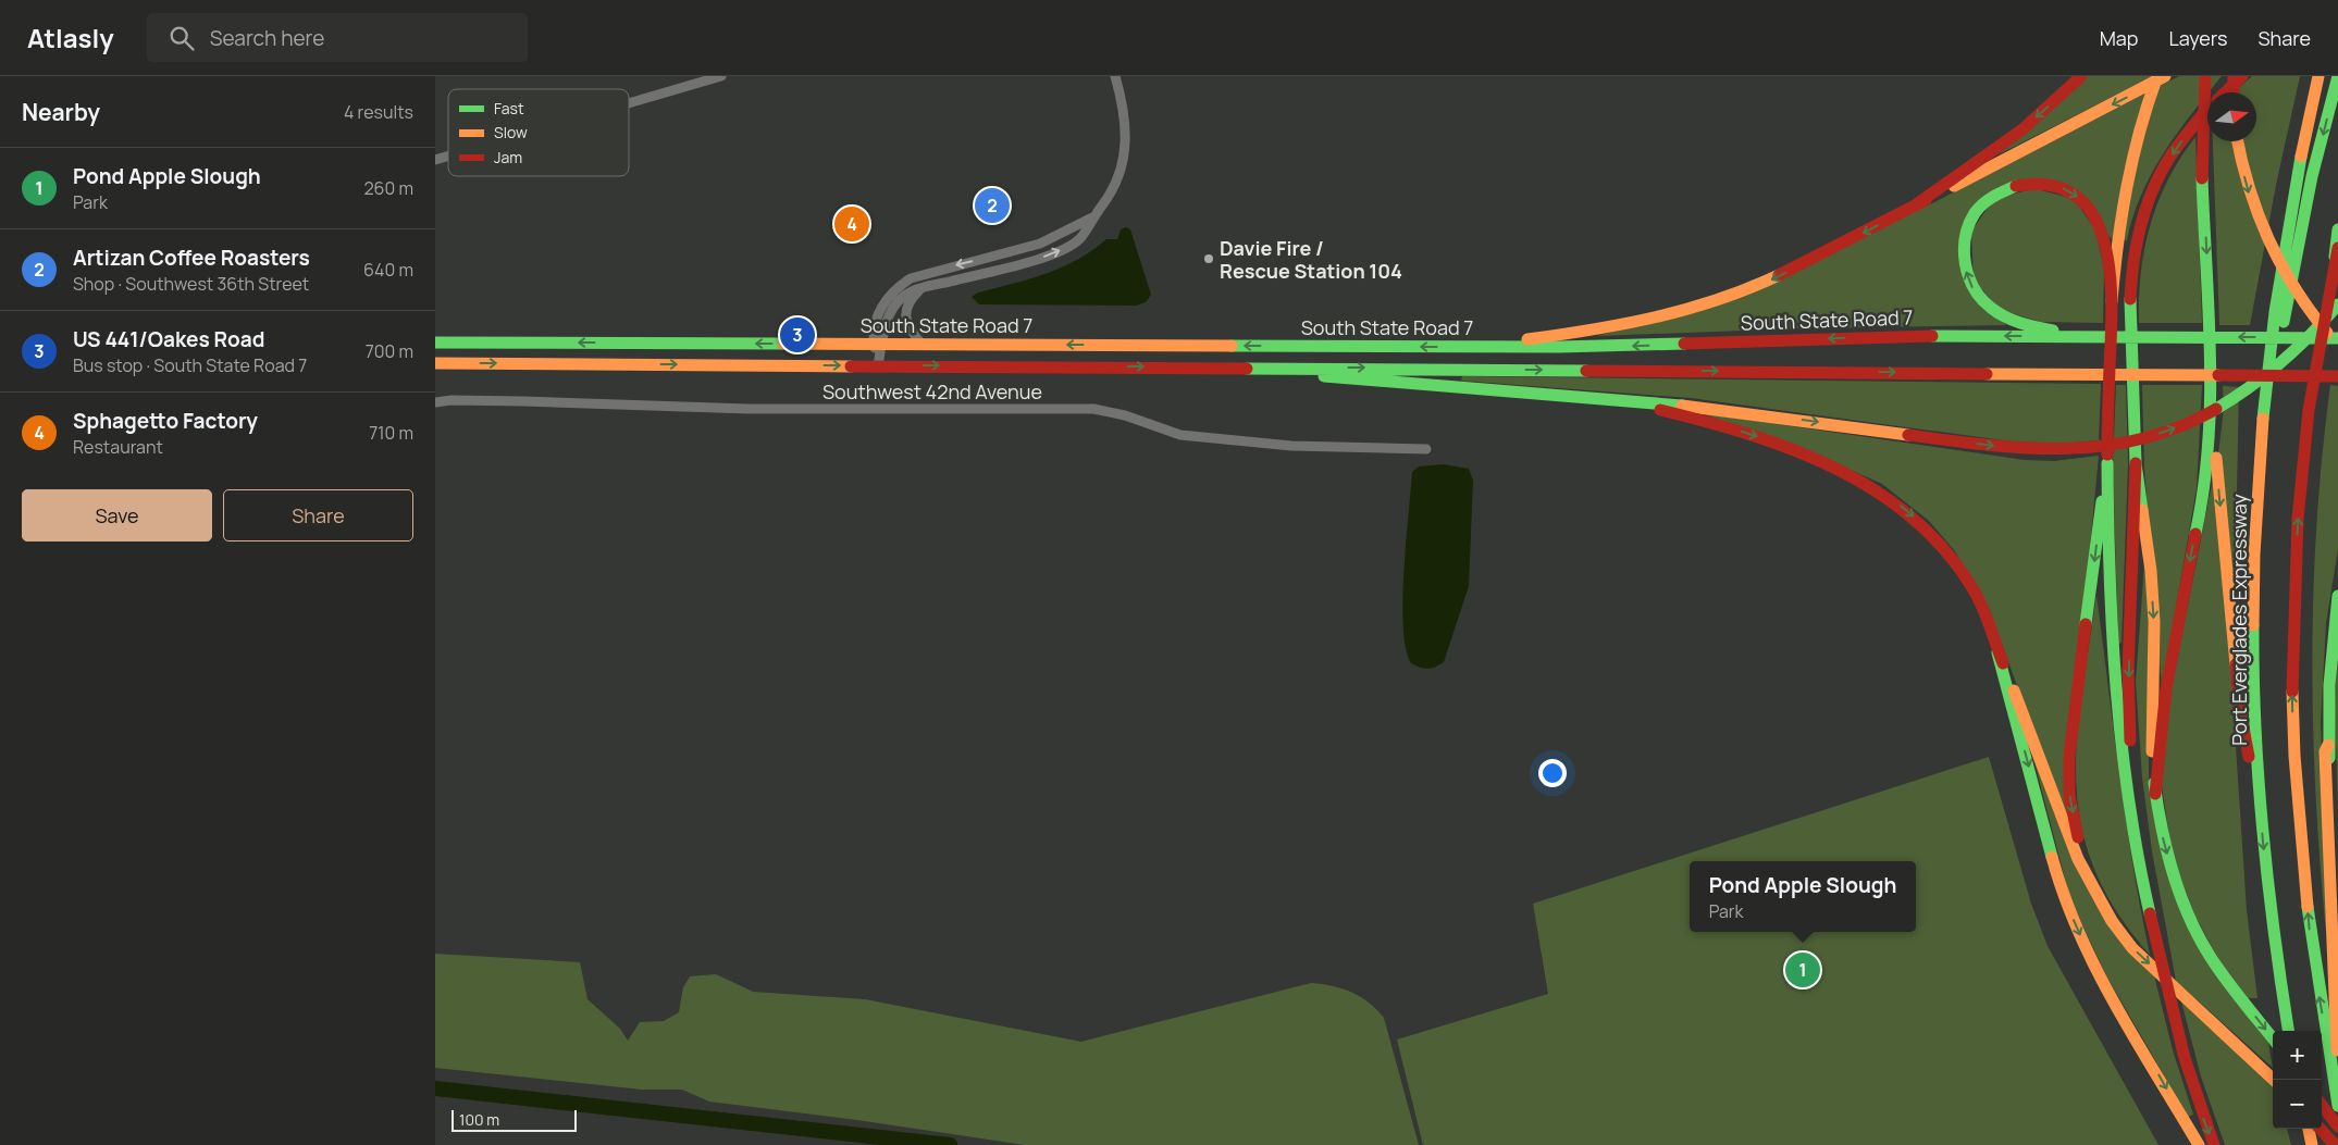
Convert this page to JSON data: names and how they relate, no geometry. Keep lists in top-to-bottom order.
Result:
{
  "streets": {
    "main road": ["South State Road 7", "Port Everglades Expressway"],
    "street": ["Southwest 42nd Avenue"]
  },
  "places": ["Davie Fire / Rescue Station 104"],
  "legend": ["Fast", "Slow", "Jam"],
  "scale_bar": "100 m",
  "north": "right",
  "page": {
    "header": "Atlasly",
    "search": "Search here",
    "nav": ["Map", "Layers", "Share"],
    "heading": ["Nearby", "4 results"],
    "list": [
      {
        "mark": "1",
        "name": "Pond Apple Slough",
        "note": "Park",
        "value": "260 m"
      },
      {
        "mark": "2",
        "name": "Artizan Coffee Roasters",
        "note": "Shop · Southwest 36th Street",
        "value": "640 m"
      },
      {
        "mark": "3",
        "name": "US 441/Oakes Road",
        "note": "Bus stop · South State Road 7",
        "value": "700 m"
      },
      {
        "mark": "4",
        "name": "Sphagetto Factory",
        "note": "Restaurant",
        "value": "710 m"
      }
    ],
    "pins": [
      "2",
      "4",
      "3",
      "1"
    ],
    "buttons": ["Save", "Share"],
    "popup": ["Pond Apple Slough", "Park"],
    "map_buttons": ["+", "−"],
    "scale": "100 m"
  }
}
